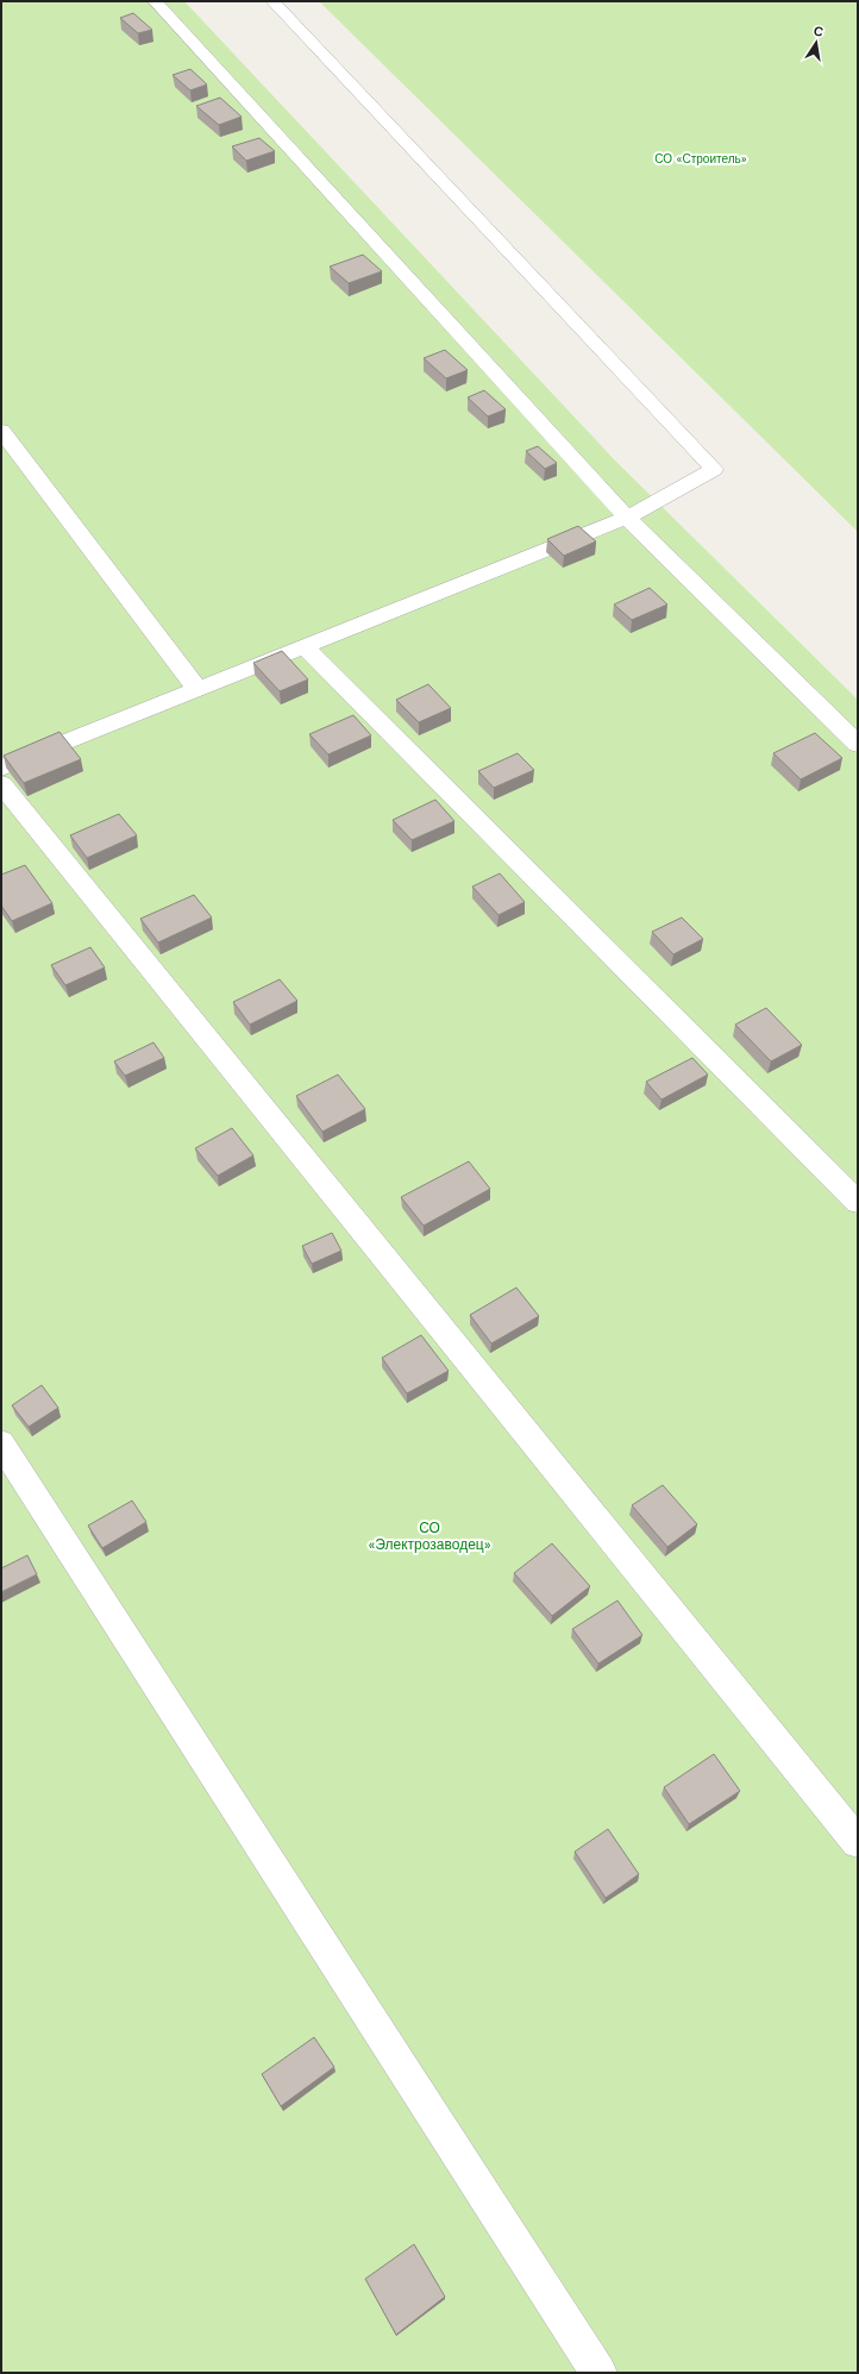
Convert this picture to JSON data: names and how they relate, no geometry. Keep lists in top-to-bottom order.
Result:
{
  "parks": ["СО «Строитель»", "СО «Электрозаводец»"],
  "north": "top"
}
